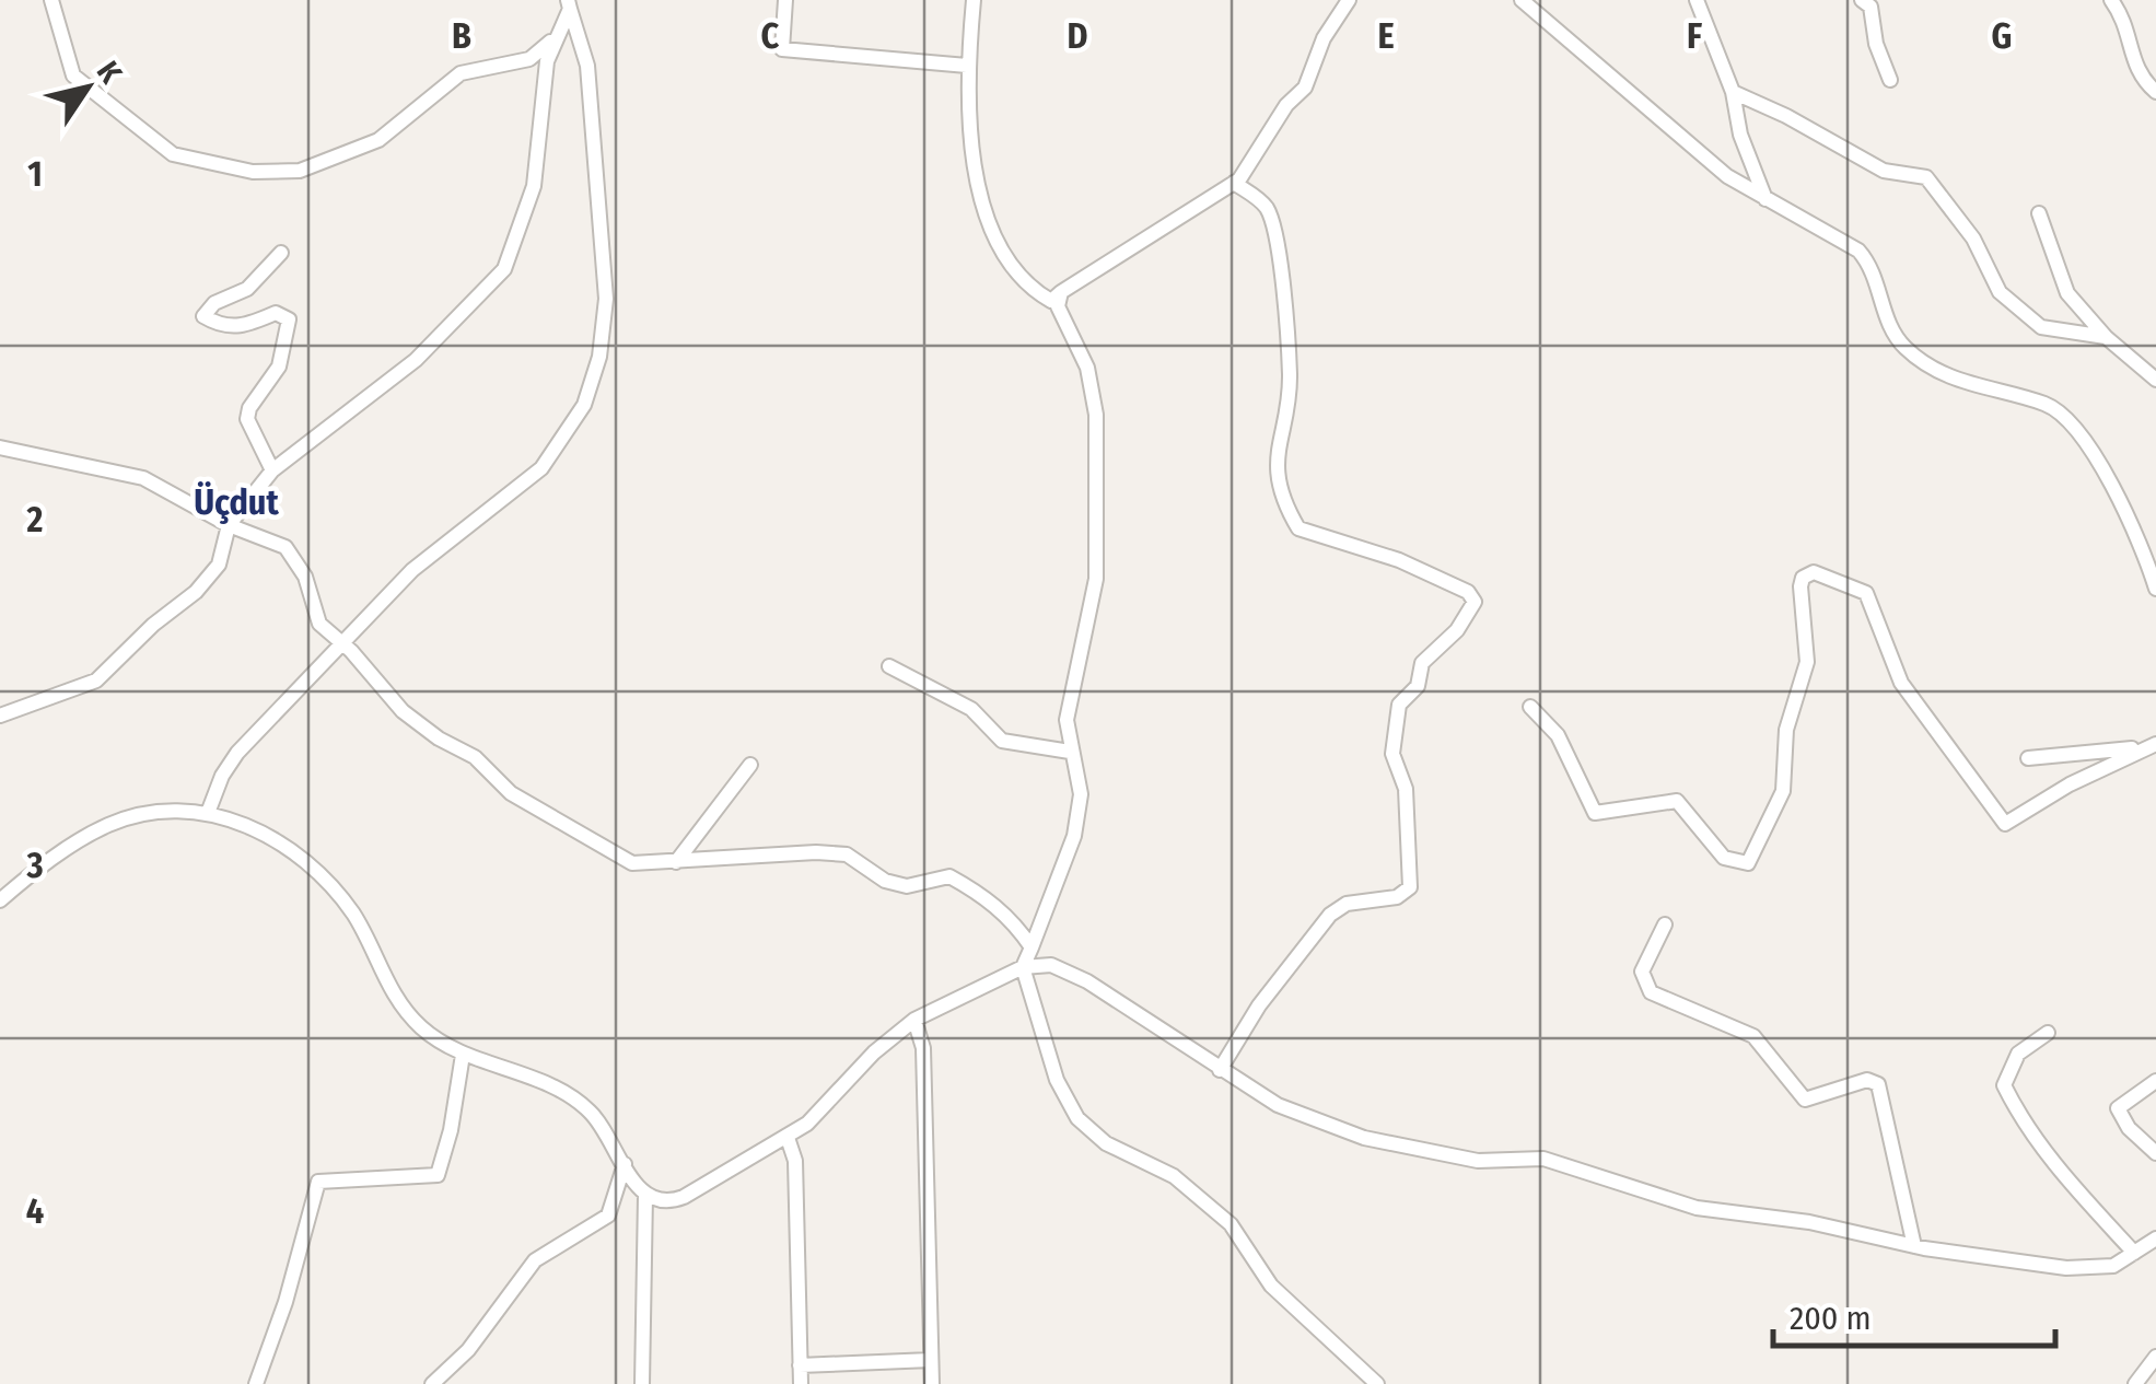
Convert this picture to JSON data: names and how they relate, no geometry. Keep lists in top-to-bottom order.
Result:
{
  "districts": ["Üçdut"],
  "scale_bar": "200 m",
  "north": "top right",
  "grid": {
    "columns": [
      "B",
      "C",
      "D",
      "E",
      "F",
      "G"
    ],
    "rows": [
      "1",
      "2",
      "3",
      "4"
    ]
  }
}
